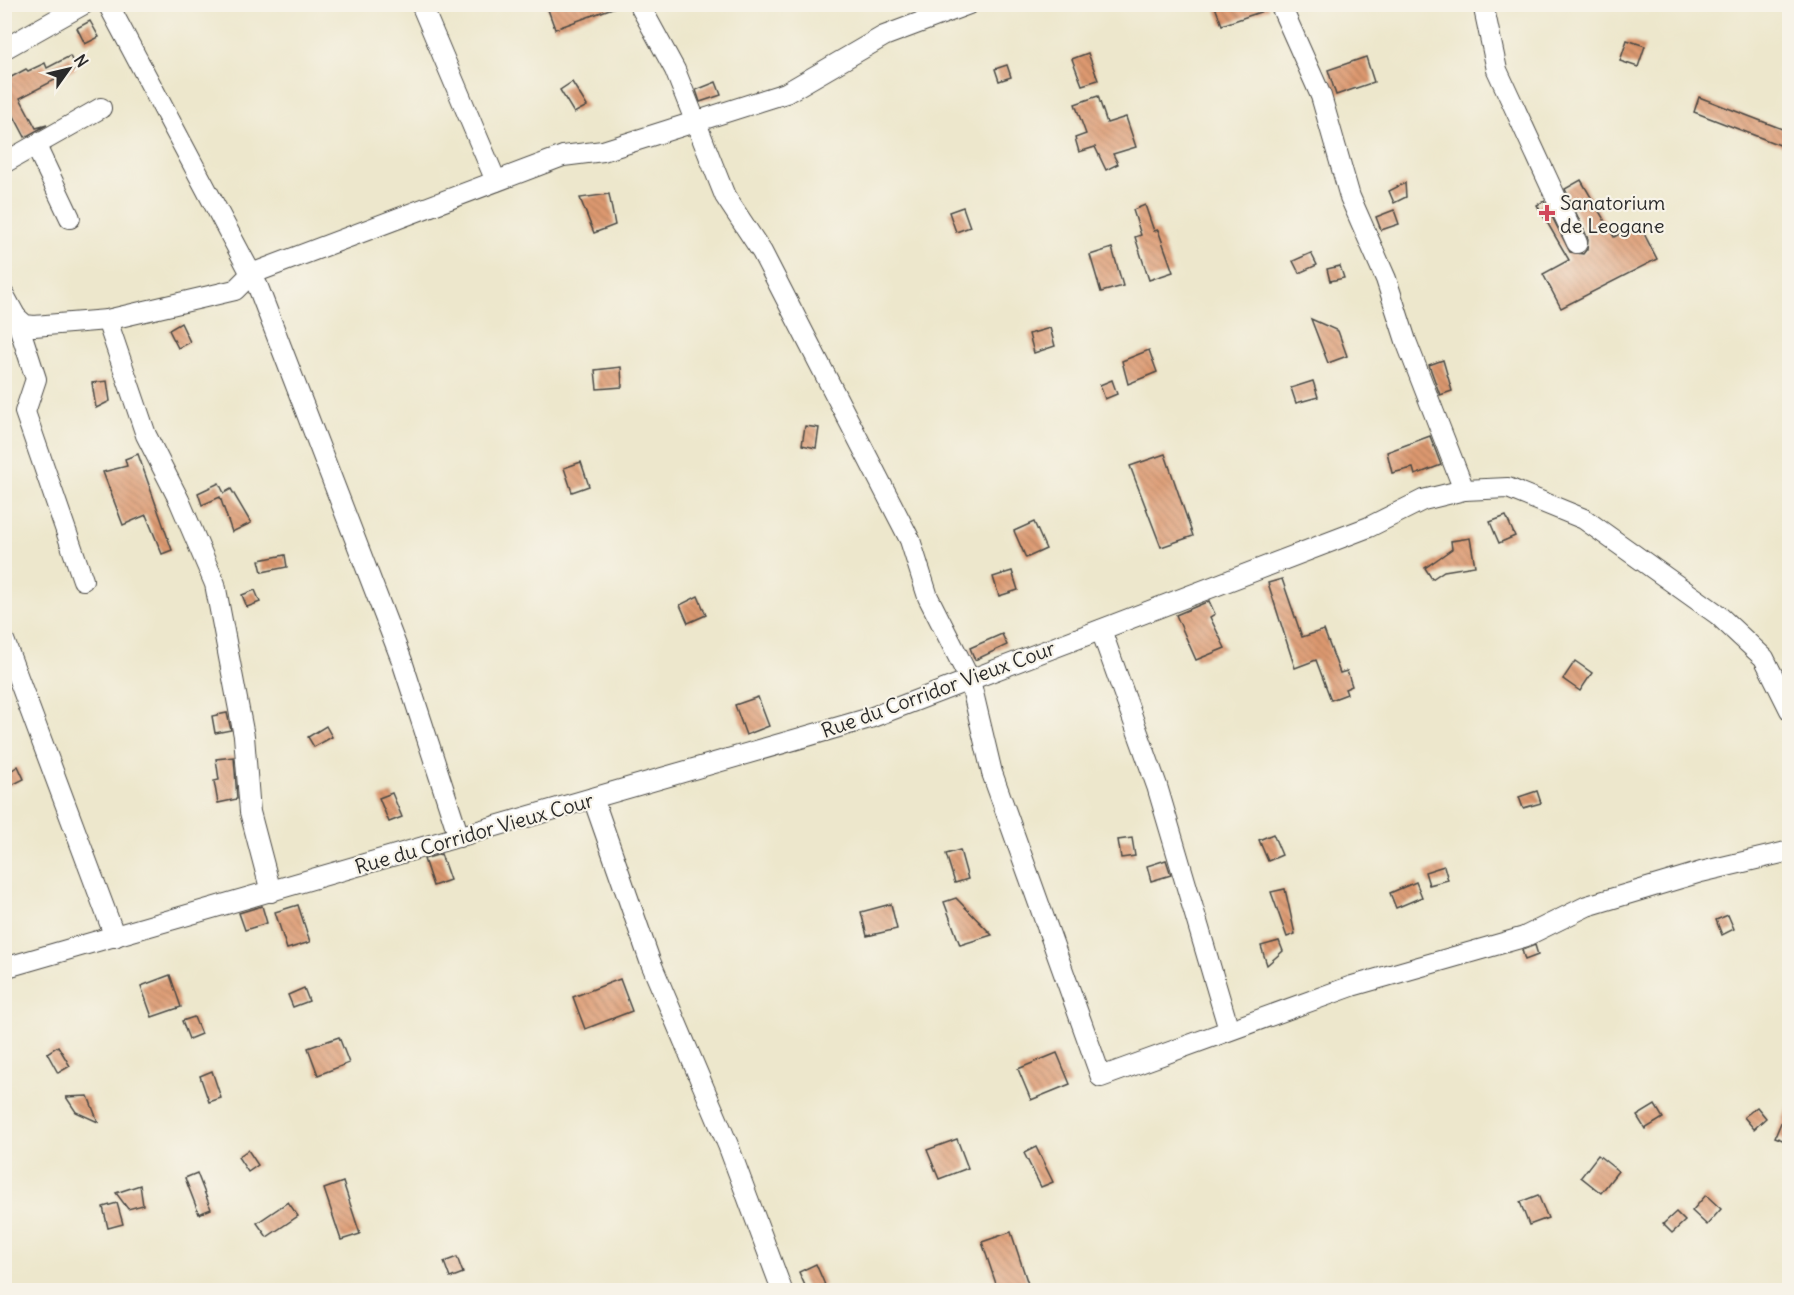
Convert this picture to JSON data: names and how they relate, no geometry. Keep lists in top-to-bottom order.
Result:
{
  "streets": {
    "street": ["Rue du Corridor Vieux Cour"]
  },
  "places": {
    "health": ["Sanatorium de Leogane"]
  },
  "north": "top right"
}
